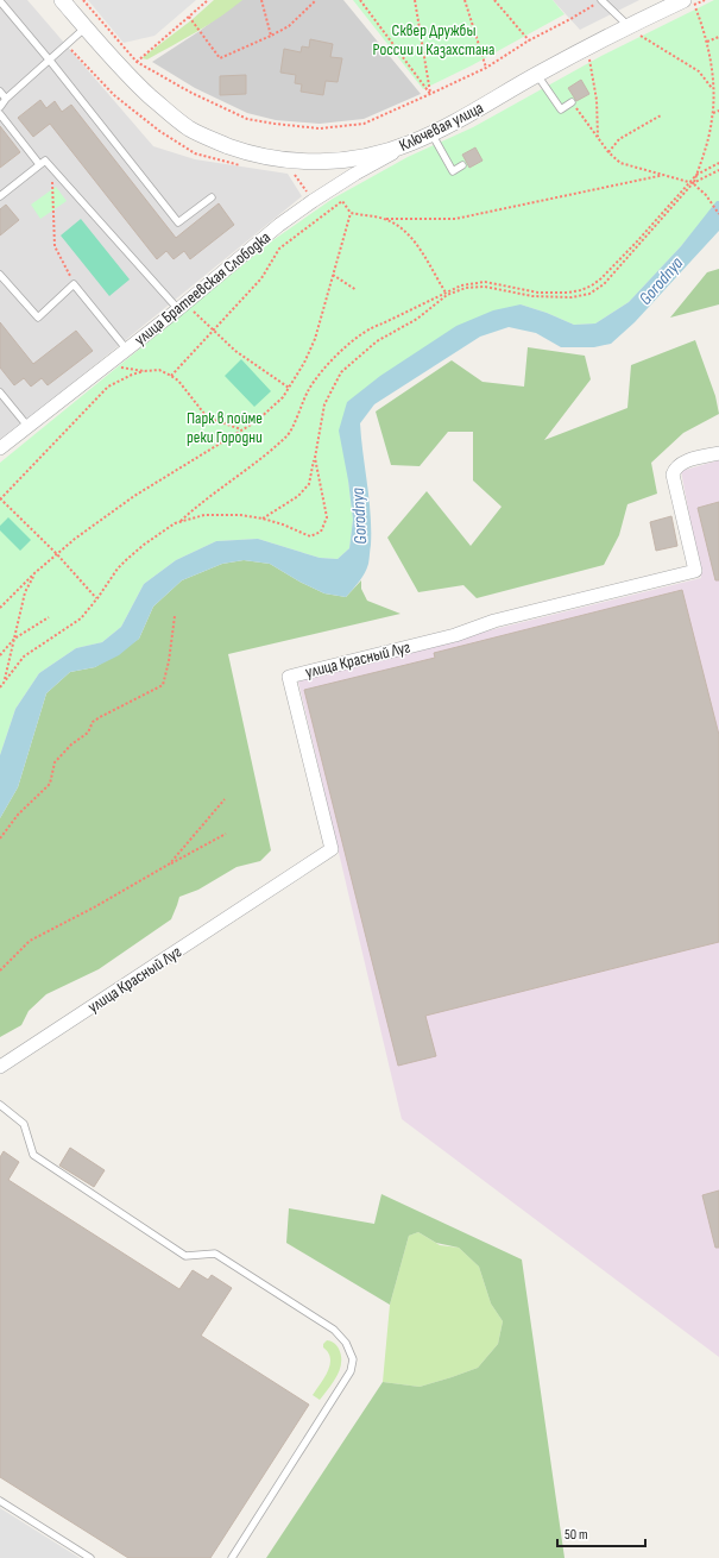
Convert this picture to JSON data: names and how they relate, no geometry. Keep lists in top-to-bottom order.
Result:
{
  "streets": {
    "street": ["Ключевая улица", "улица Братеевская Слободка", "улица Красный Луг"]
  },
  "crossings": [
    ["Ключевая улица", "улица Братеевская Слободка"]
  ],
  "water": ["Gorodnya"],
  "parks": ["Сквер Дружбы России и Казахстана", "Парк в пойме реки Городни"],
  "scale_bar": "50 m"
}
